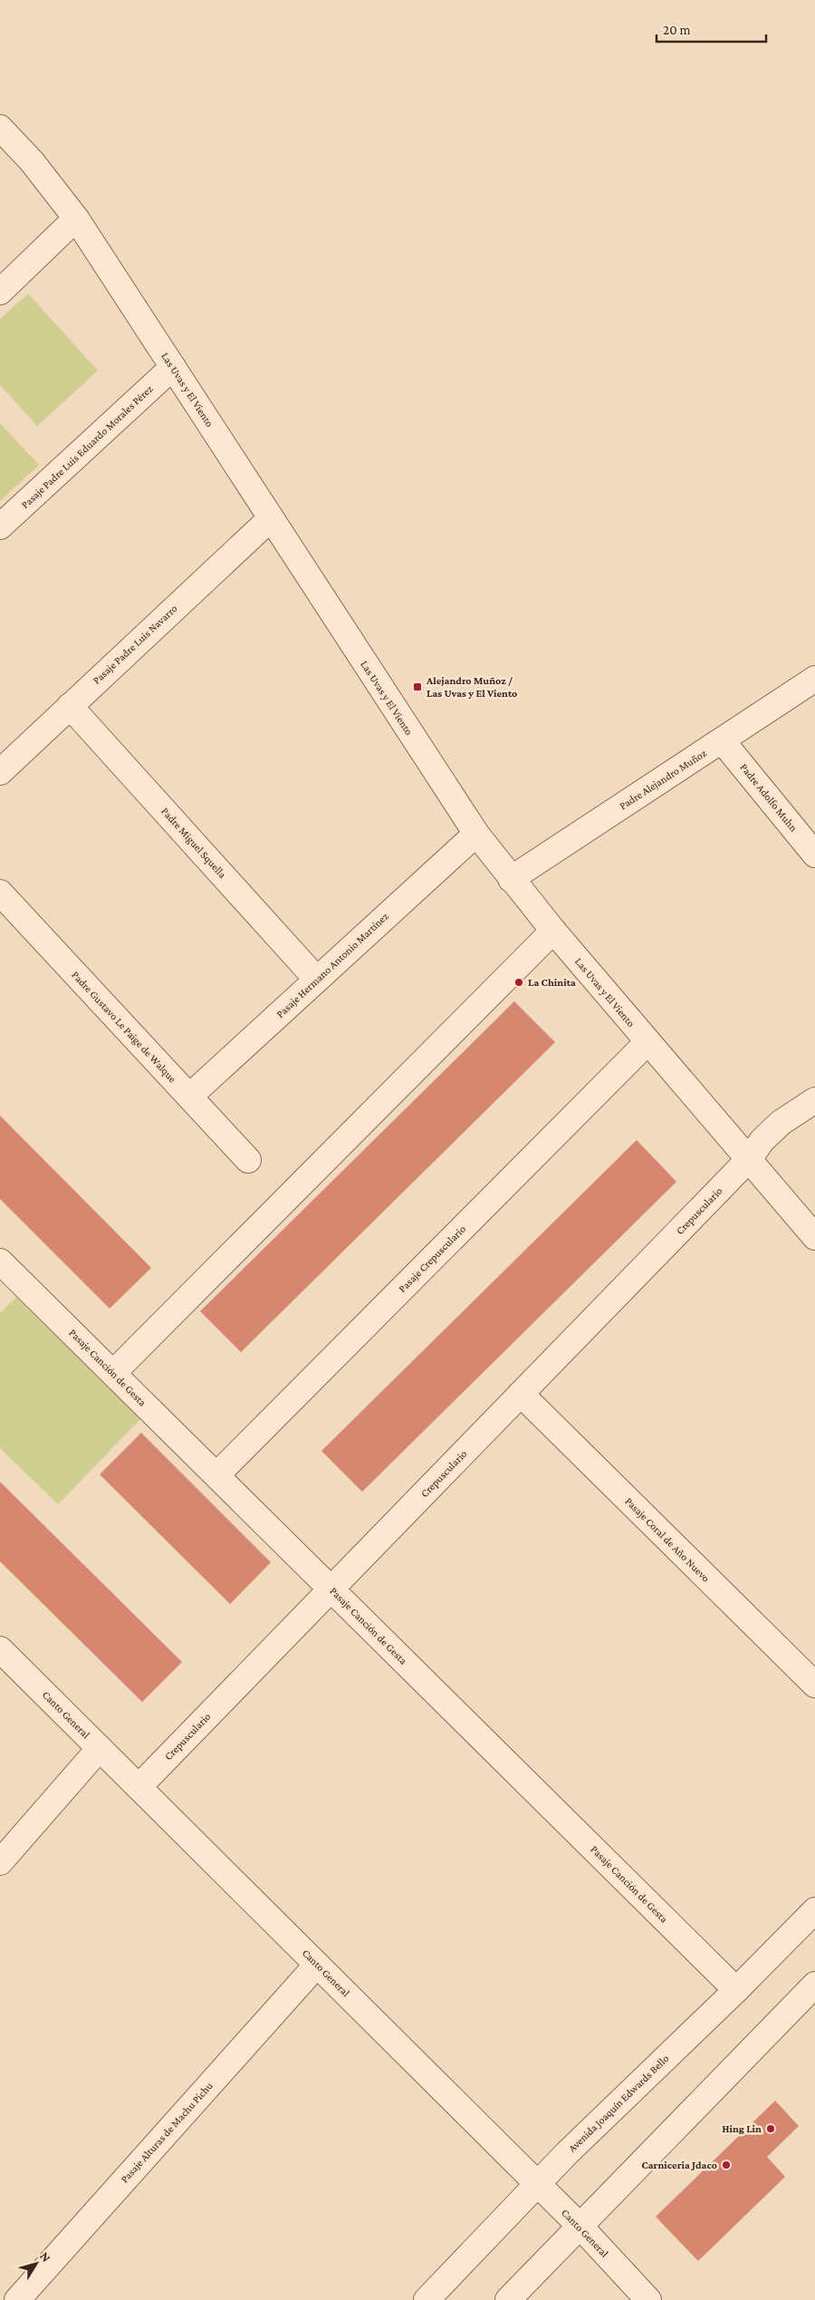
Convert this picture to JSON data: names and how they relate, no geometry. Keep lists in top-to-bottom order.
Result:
{
  "streets": {
    "street": [
      "Las Uvas y El Viento",
      "Pasaje Padre Luis Eduardo Morales Pérez",
      "Pasaje Padre Luis Navarro",
      "Padre Alejandro Muñoz",
      "Padre Adolfo Muhn",
      "Padre Miguel Squella",
      "Pasaje Hermano Antonio Martínez",
      "Padre Gustavo Le Paige de Walque",
      "Crepusculario",
      "Pasaje Crepusculario",
      "Pasaje Canción de Gesta",
      "Pasaje Coral de Año Nuevo",
      "Canto General",
      "Avenida Joaquín Edwards Bello",
      "Pasaje Alturas de Machu Pichu"
    ]
  },
  "crossings": [
    ["Las Uvas y El Viento", "Pasaje Padre Luis Eduardo Morales Pérez"],
    ["Las Uvas y El Viento", "Pasaje Padre Luis Navarro"],
    ["Las Uvas y El Viento", "Padre Alejandro Muñoz"],
    ["Las Uvas y El Viento", "Pasaje Hermano Antonio Martínez"],
    ["Las Uvas y El Viento", "Crepusculario"],
    ["Las Uvas y El Viento", "Pasaje Crepusculario"],
    ["Pasaje Padre Luis Navarro", "Padre Miguel Squella"],
    ["Padre Alejandro Muñoz", "Padre Adolfo Muhn"],
    ["Padre Miguel Squella", "Pasaje Hermano Antonio Martínez"],
    ["Pasaje Hermano Antonio Martínez", "Padre Gustavo Le Paige de Walque"],
    ["Crepusculario", "Pasaje Canción de Gesta"],
    ["Crepusculario", "Pasaje Coral de Año Nuevo"],
    ["Crepusculario", "Canto General"],
    ["Pasaje Crepusculario", "Pasaje Canción de Gesta"],
    ["Pasaje Canción de Gesta", "Avenida Joaquín Edwards Bello"],
    ["Canto General", "Avenida Joaquín Edwards Bello"],
    ["Canto General", "Pasaje Alturas de Machu Pichu"]
  ],
  "places": {
    "transit": ["Alejandro Muñoz / Las Uvas y El Viento"],
    "other": ["La Chinita", "Hing Lin", "Carniceria Jdaco"]
  },
  "scale_bar": "20 m",
  "north": "top right"
}
